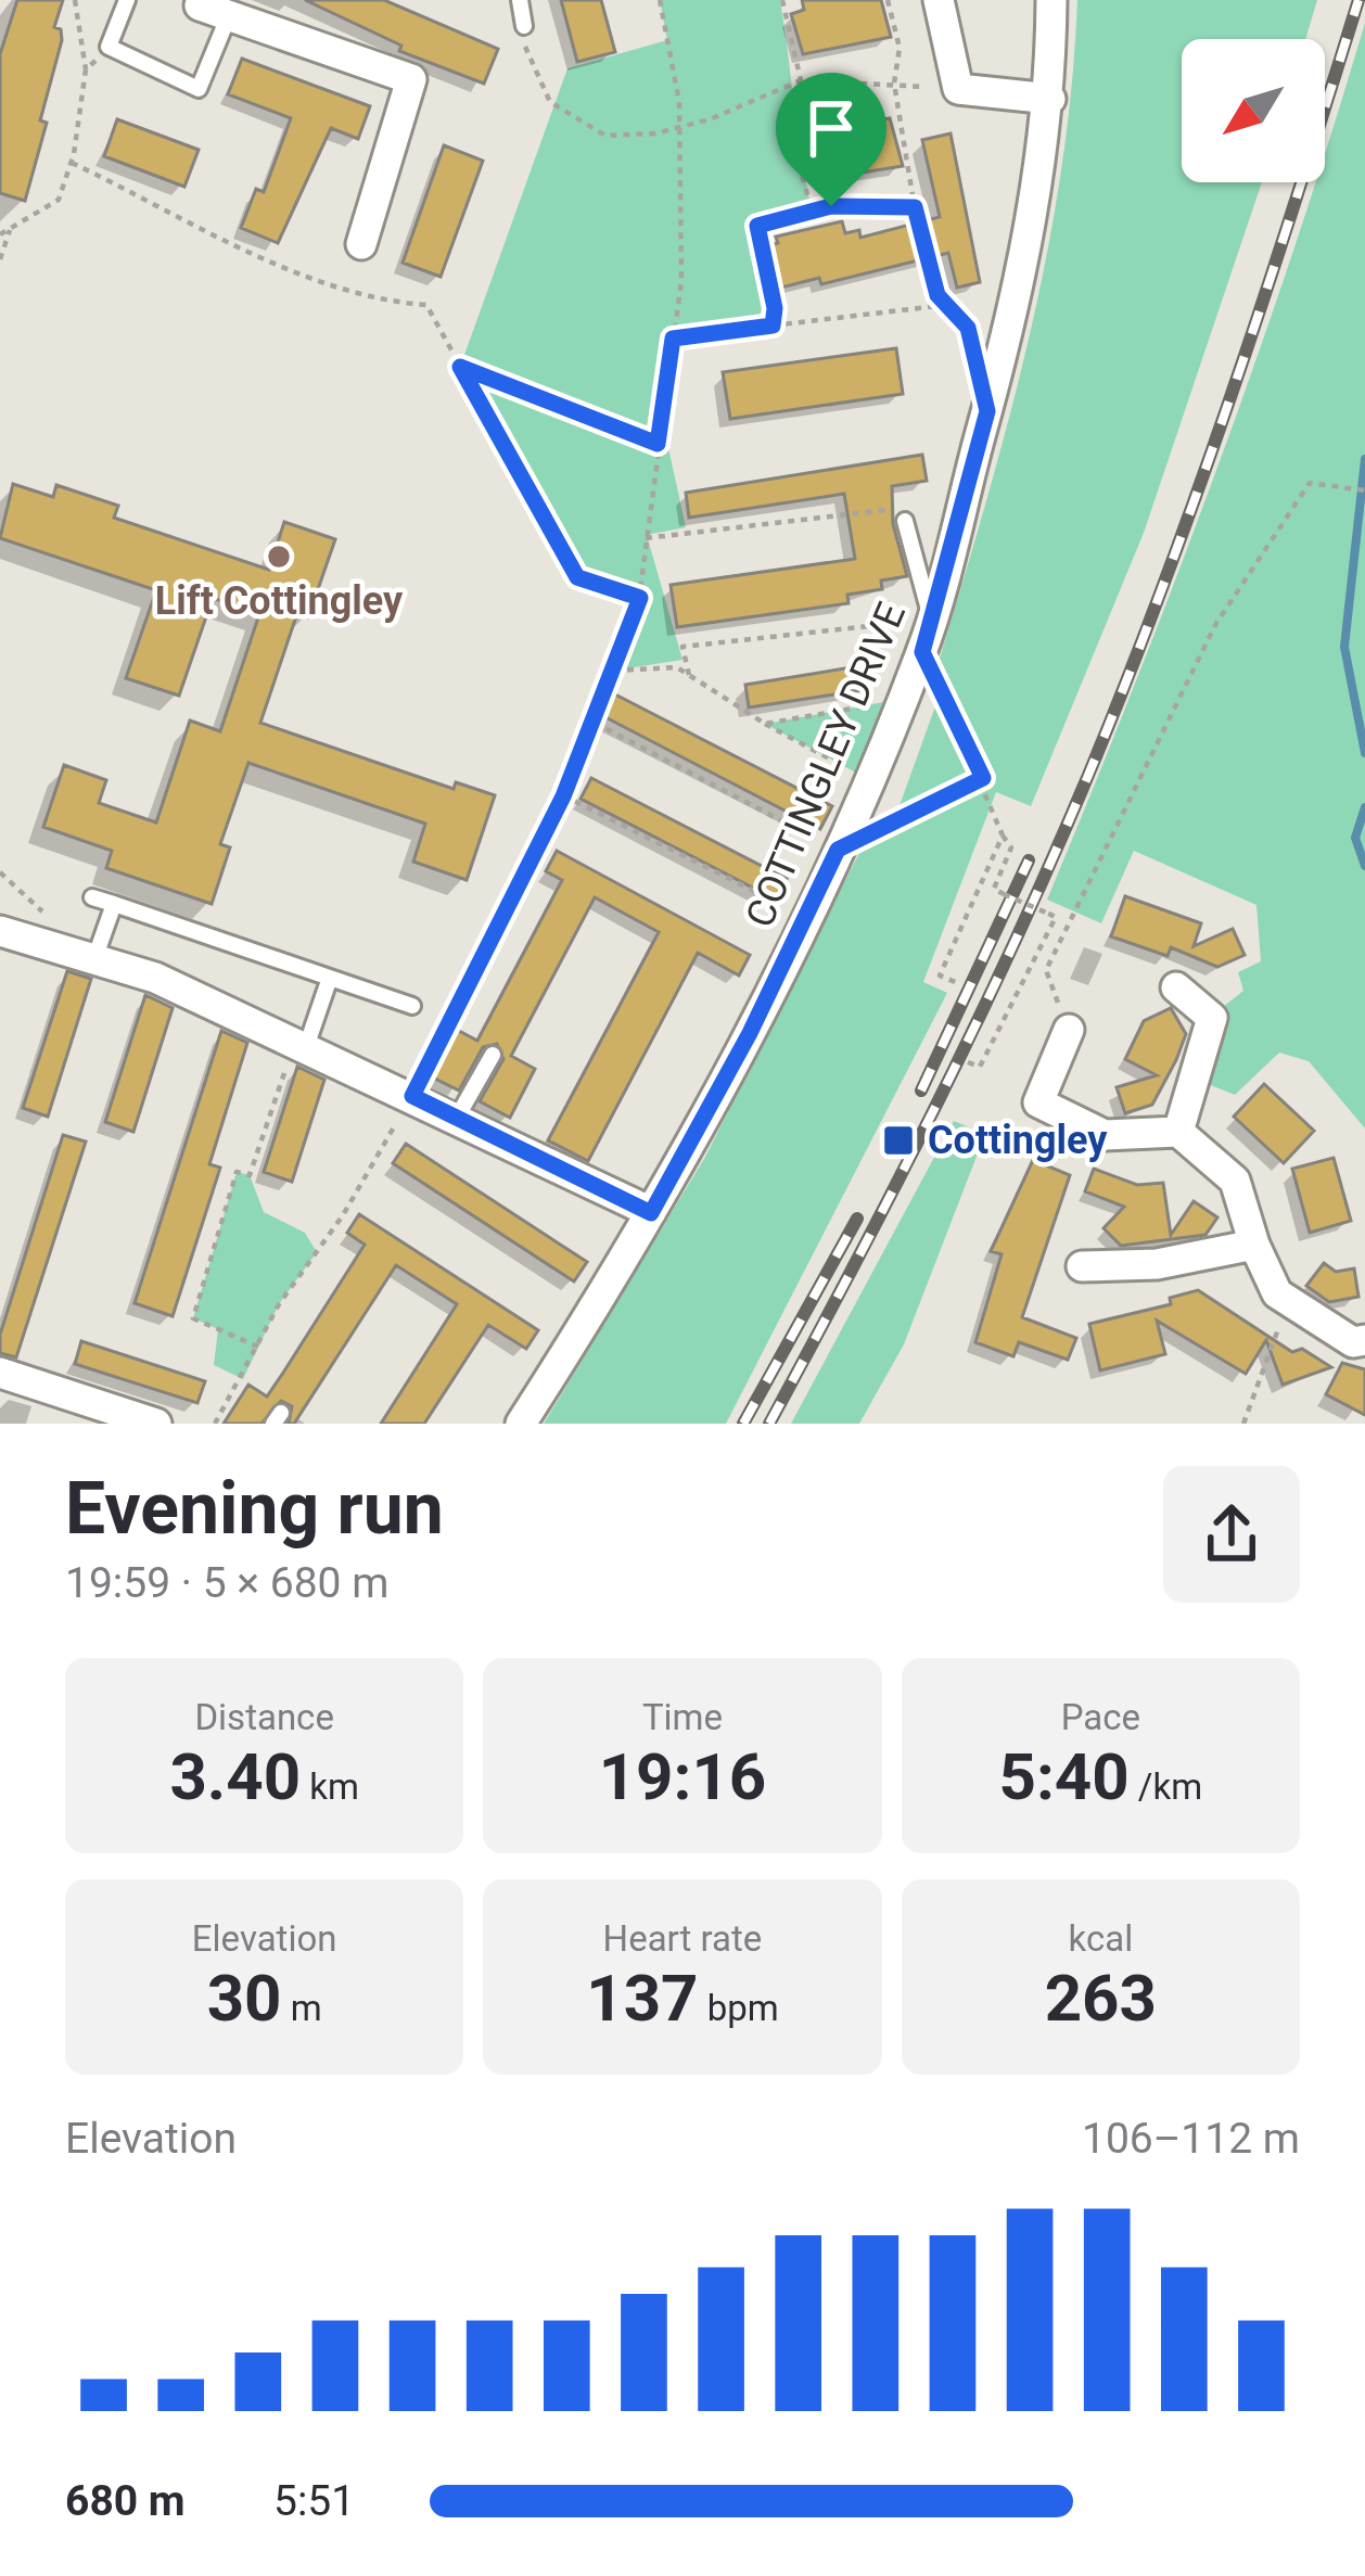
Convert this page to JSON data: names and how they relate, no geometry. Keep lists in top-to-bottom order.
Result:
{
  "streets": {
    "street": ["COTTINGLEY DRIVE"]
  },
  "places": {
    "other": ["Lift Cottingley"],
    "transit": ["Cottingley"]
  },
  "north": "bottom left",
  "page": {
    "heading": ["Evening run", "19:59 · 5 × 680 m"],
    "stats": [
      ["Distance", "3.40 km"],
      ["Time", "19:16"],
      ["Pace", "5:40 /km"],
      ["Elevation", "30 m"],
      ["Heart rate", "137 bpm"],
      ["kcal", "263"]
    ],
    "chart": ["Elevation", "106–112 m"],
    "list": [
      {
        "name": "680 m",
        "note": "5:51"
      }
    ]
  }
}
